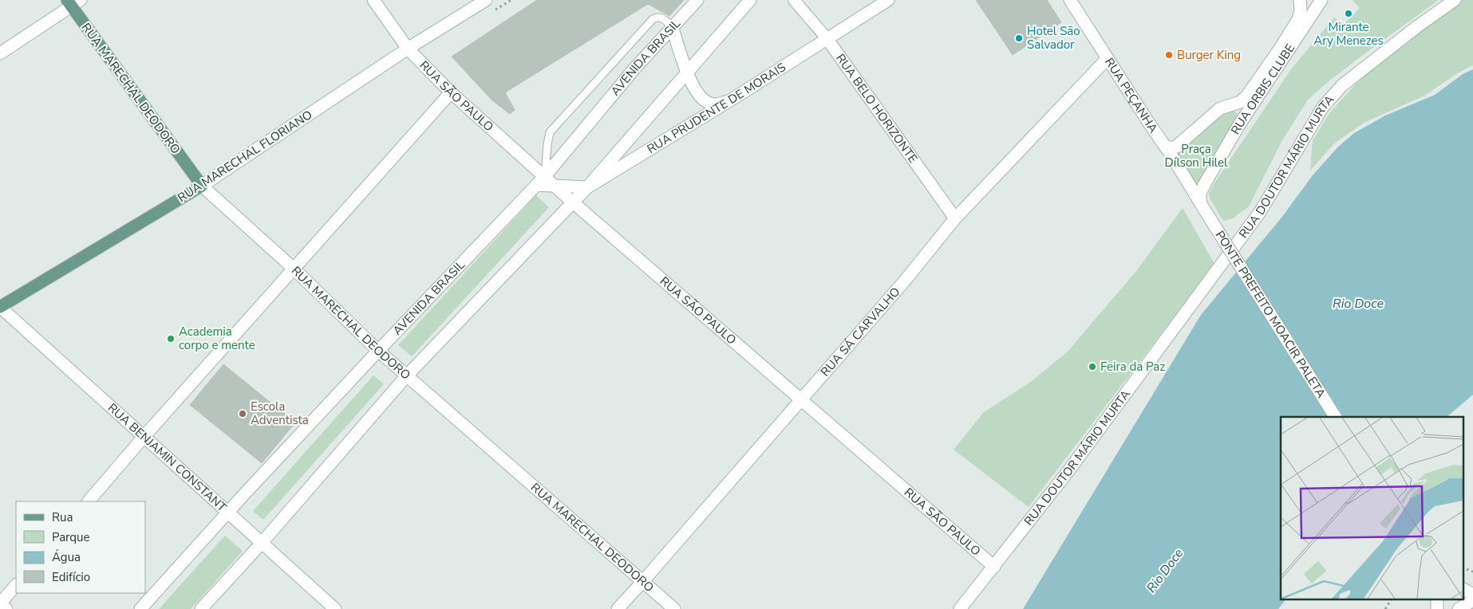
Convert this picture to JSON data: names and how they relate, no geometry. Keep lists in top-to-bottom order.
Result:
{
  "streets": {
    "main road": ["RUA MARECHAL DEODORO", "RUA MARECHAL FLORIANO"],
    "street": [
      "AVENIDA BRASIL",
      "RUA ORBIS CLUBE",
      "RUA PEÇANHA",
      "RUA SÃO PAULO",
      "RUA PRUDENTE DE MORAIS",
      "RUA BELO HORIZONTE",
      "RUA DOUTOR MÁRIO MURTA",
      "PONTE PREFEITO MOACIR PALETA",
      "RUA SÁ CARVALHO",
      "RUA BENJAMIN CONSTANT"
    ]
  },
  "crossings": [
    ["AVENIDA BRASIL", "RUA MARECHAL DEODORO"],
    ["AVENIDA BRASIL", "RUA SÃO PAULO"],
    ["AVENIDA BRASIL", "RUA BENJAMIN CONSTANT"],
    ["RUA MARECHAL DEODORO", "RUA MARECHAL FLORIANO"],
    ["RUA MARECHAL DEODORO", "RUA SÁ CARVALHO"],
    ["RUA ORBIS CLUBE", "RUA PEÇANHA"],
    ["RUA ORBIS CLUBE", "PONTE PREFEITO MOACIR PALETA"],
    ["RUA PEÇANHA", "PONTE PREFEITO MOACIR PALETA"],
    ["RUA PEÇANHA", "RUA SÁ CARVALHO"],
    ["RUA SÃO PAULO", "RUA MARECHAL FLORIANO"],
    ["RUA SÃO PAULO", "RUA DOUTOR MÁRIO MURTA"],
    ["RUA SÃO PAULO", "RUA SÁ CARVALHO"],
    ["RUA PRUDENTE DE MORAIS", "RUA BELO HORIZONTE"],
    ["RUA BELO HORIZONTE", "RUA SÁ CARVALHO"],
    ["RUA MARECHAL FLORIANO", "RUA BENJAMIN CONSTANT"]
  ],
  "water": ["Rio Doce"],
  "parks": ["Praça Dílson Hilel"],
  "places": [
    "Mirante Ary Menezes",
    "Hotel São Salvador",
    "Burger King",
    "Academia corpo e mente",
    "Feira da Paz",
    "Escola Adventista"
  ],
  "legend": [
    "Rua",
    "Parque",
    "Água",
    "Edifício"
  ]
}
